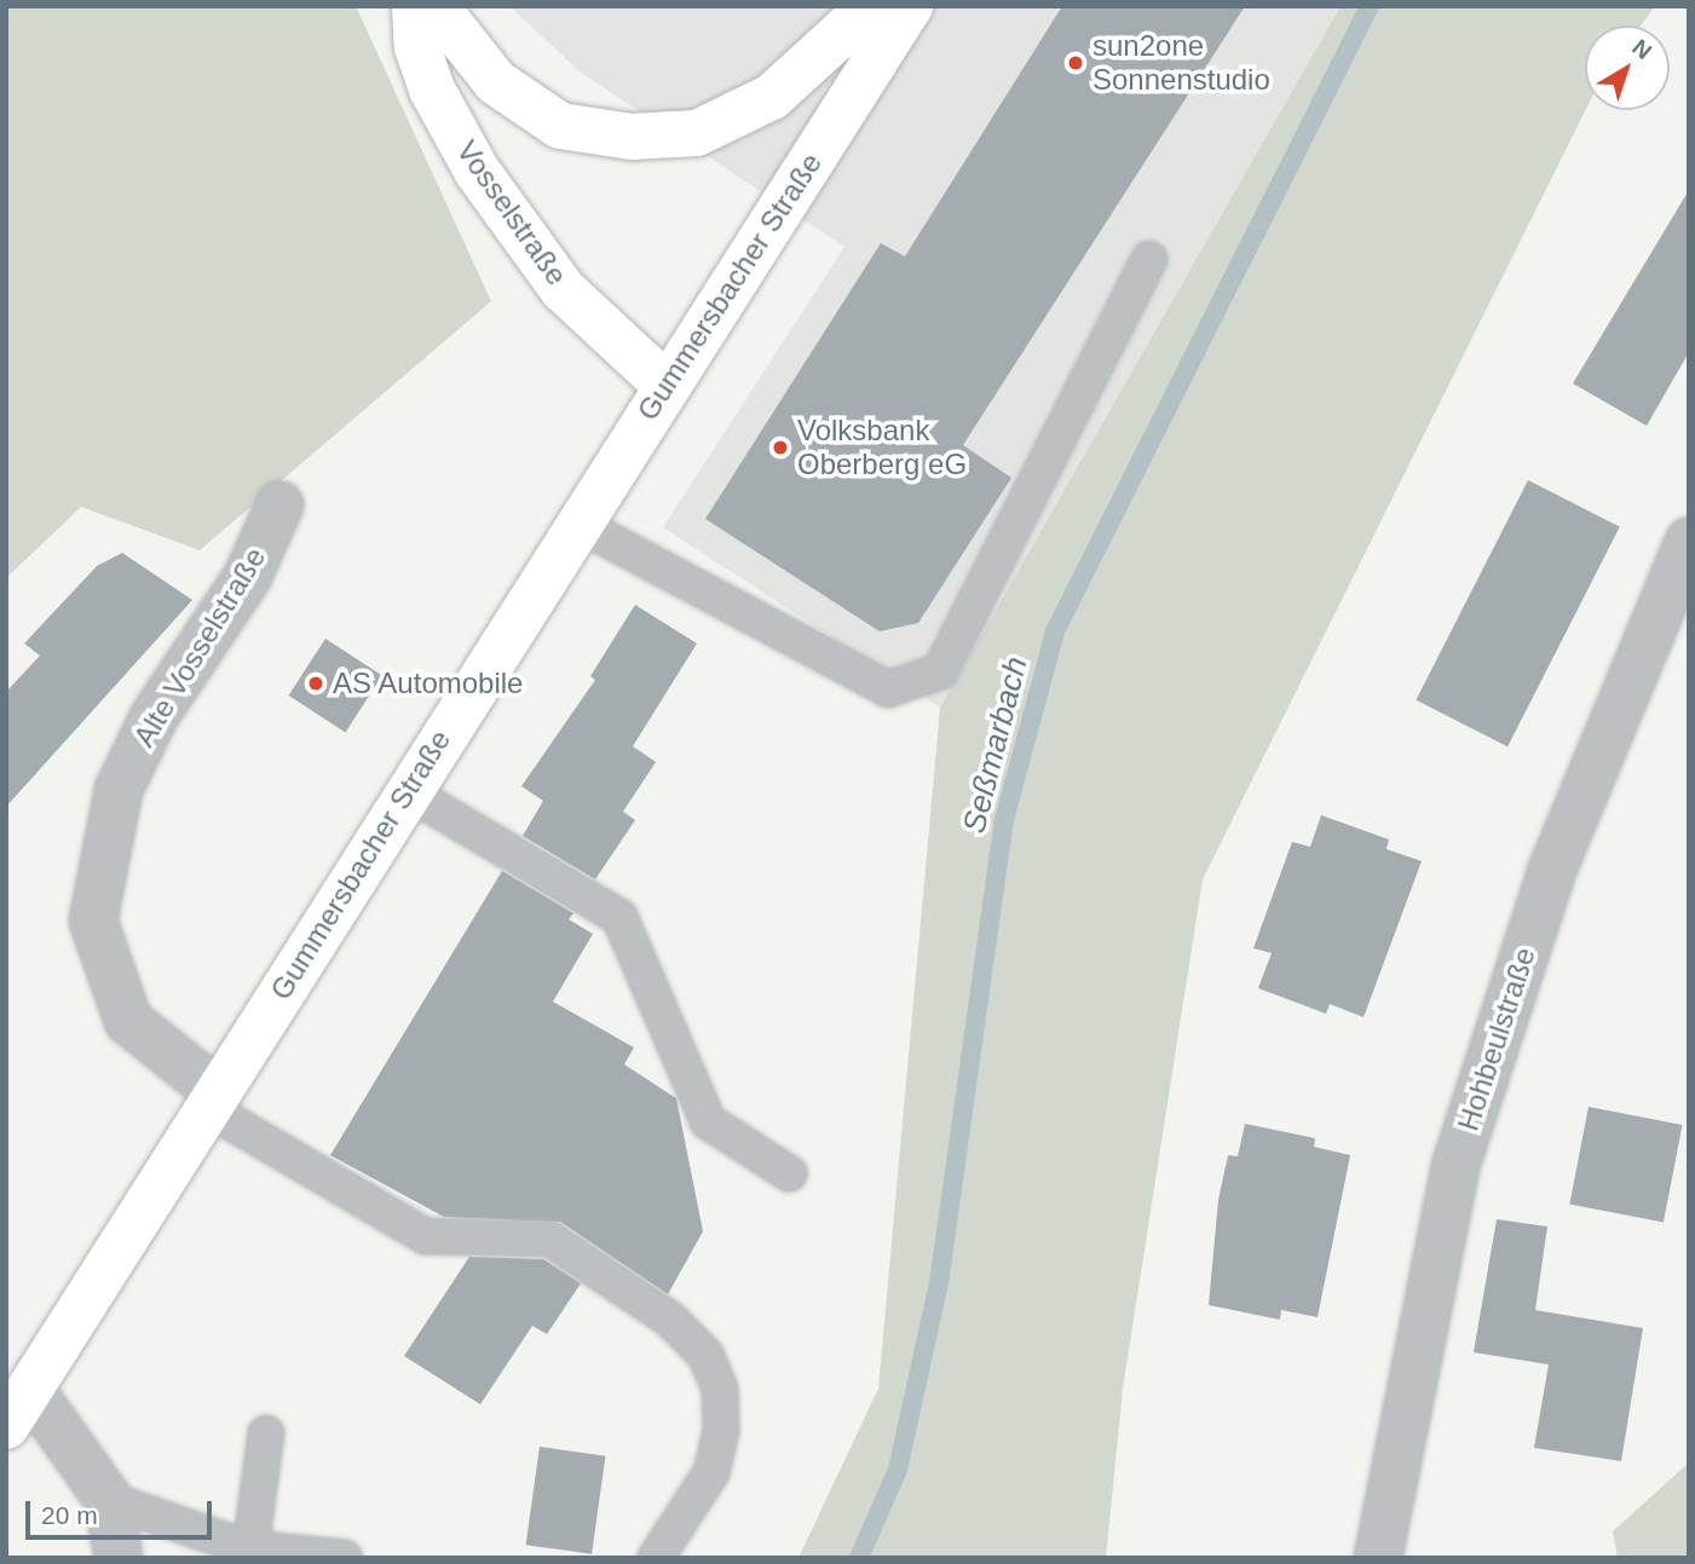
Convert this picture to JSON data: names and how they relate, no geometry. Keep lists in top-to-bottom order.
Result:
{
  "streets": {
    "main road": ["Vosselstraße", "Gummersbacher Straße"],
    "street": ["Alte Vosselstraße", "Hohbeulstraße"]
  },
  "crossings": [
    ["Vosselstraße", "Gummersbacher Straße"],
    ["Gummersbacher Straße", "Alte Vosselstraße"]
  ],
  "water": ["Seßmarbach"],
  "places": ["sun2one Sonnenstudio", "Volksbank Oberberg eG", "AS Automobile"],
  "scale_bar": "20 m",
  "north": "top right"
}
